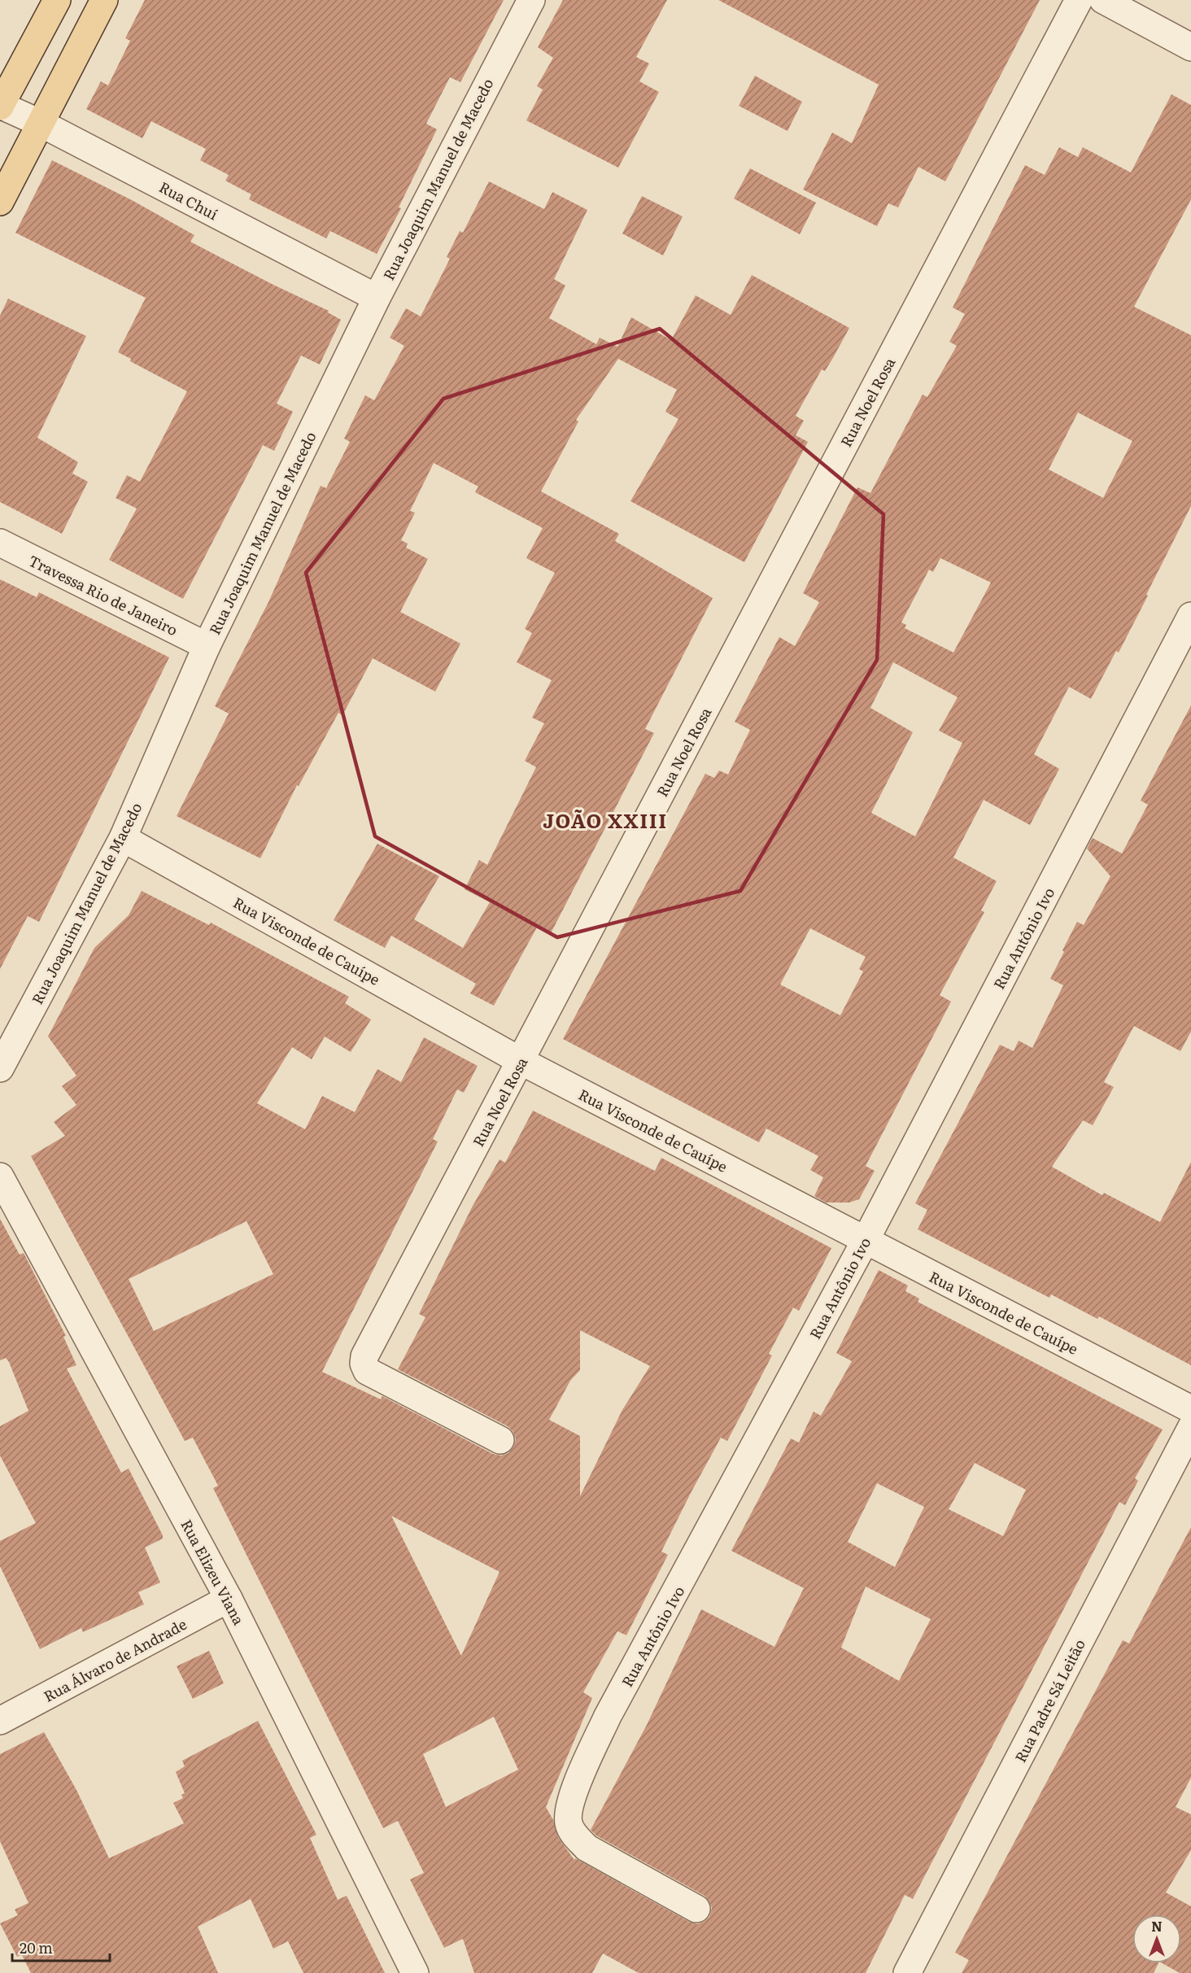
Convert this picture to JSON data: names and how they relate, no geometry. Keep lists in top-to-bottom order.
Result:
{
  "streets": {
    "street": [
      "Rua Joaquim Manuel de Macedo",
      "Rua Chuí",
      "Rua Noel Rosa",
      "Travessa Rio de Janeiro",
      "Rua Antônio Ivo",
      "Rua Visconde de Cauípe",
      "Rua Elizeu Viana",
      "Rua Álvaro de Andrade",
      "Rua Padre Sá Leitão"
    ]
  },
  "crossings": [
    ["Rua Joaquim Manuel de Macedo", "Rua Chuí"],
    ["Rua Joaquim Manuel de Macedo", "Travessa Rio de Janeiro"],
    ["Rua Joaquim Manuel de Macedo", "Rua Visconde de Cauípe"],
    ["Rua Noel Rosa", "Rua Visconde de Cauípe"],
    ["Rua Antônio Ivo", "Rua Visconde de Cauípe"],
    ["Rua Elizeu Viana", "Rua Álvaro de Andrade"]
  ],
  "districts": ["JOÃO XXIII"],
  "scale_bar": "20 m",
  "north": "top"
}
